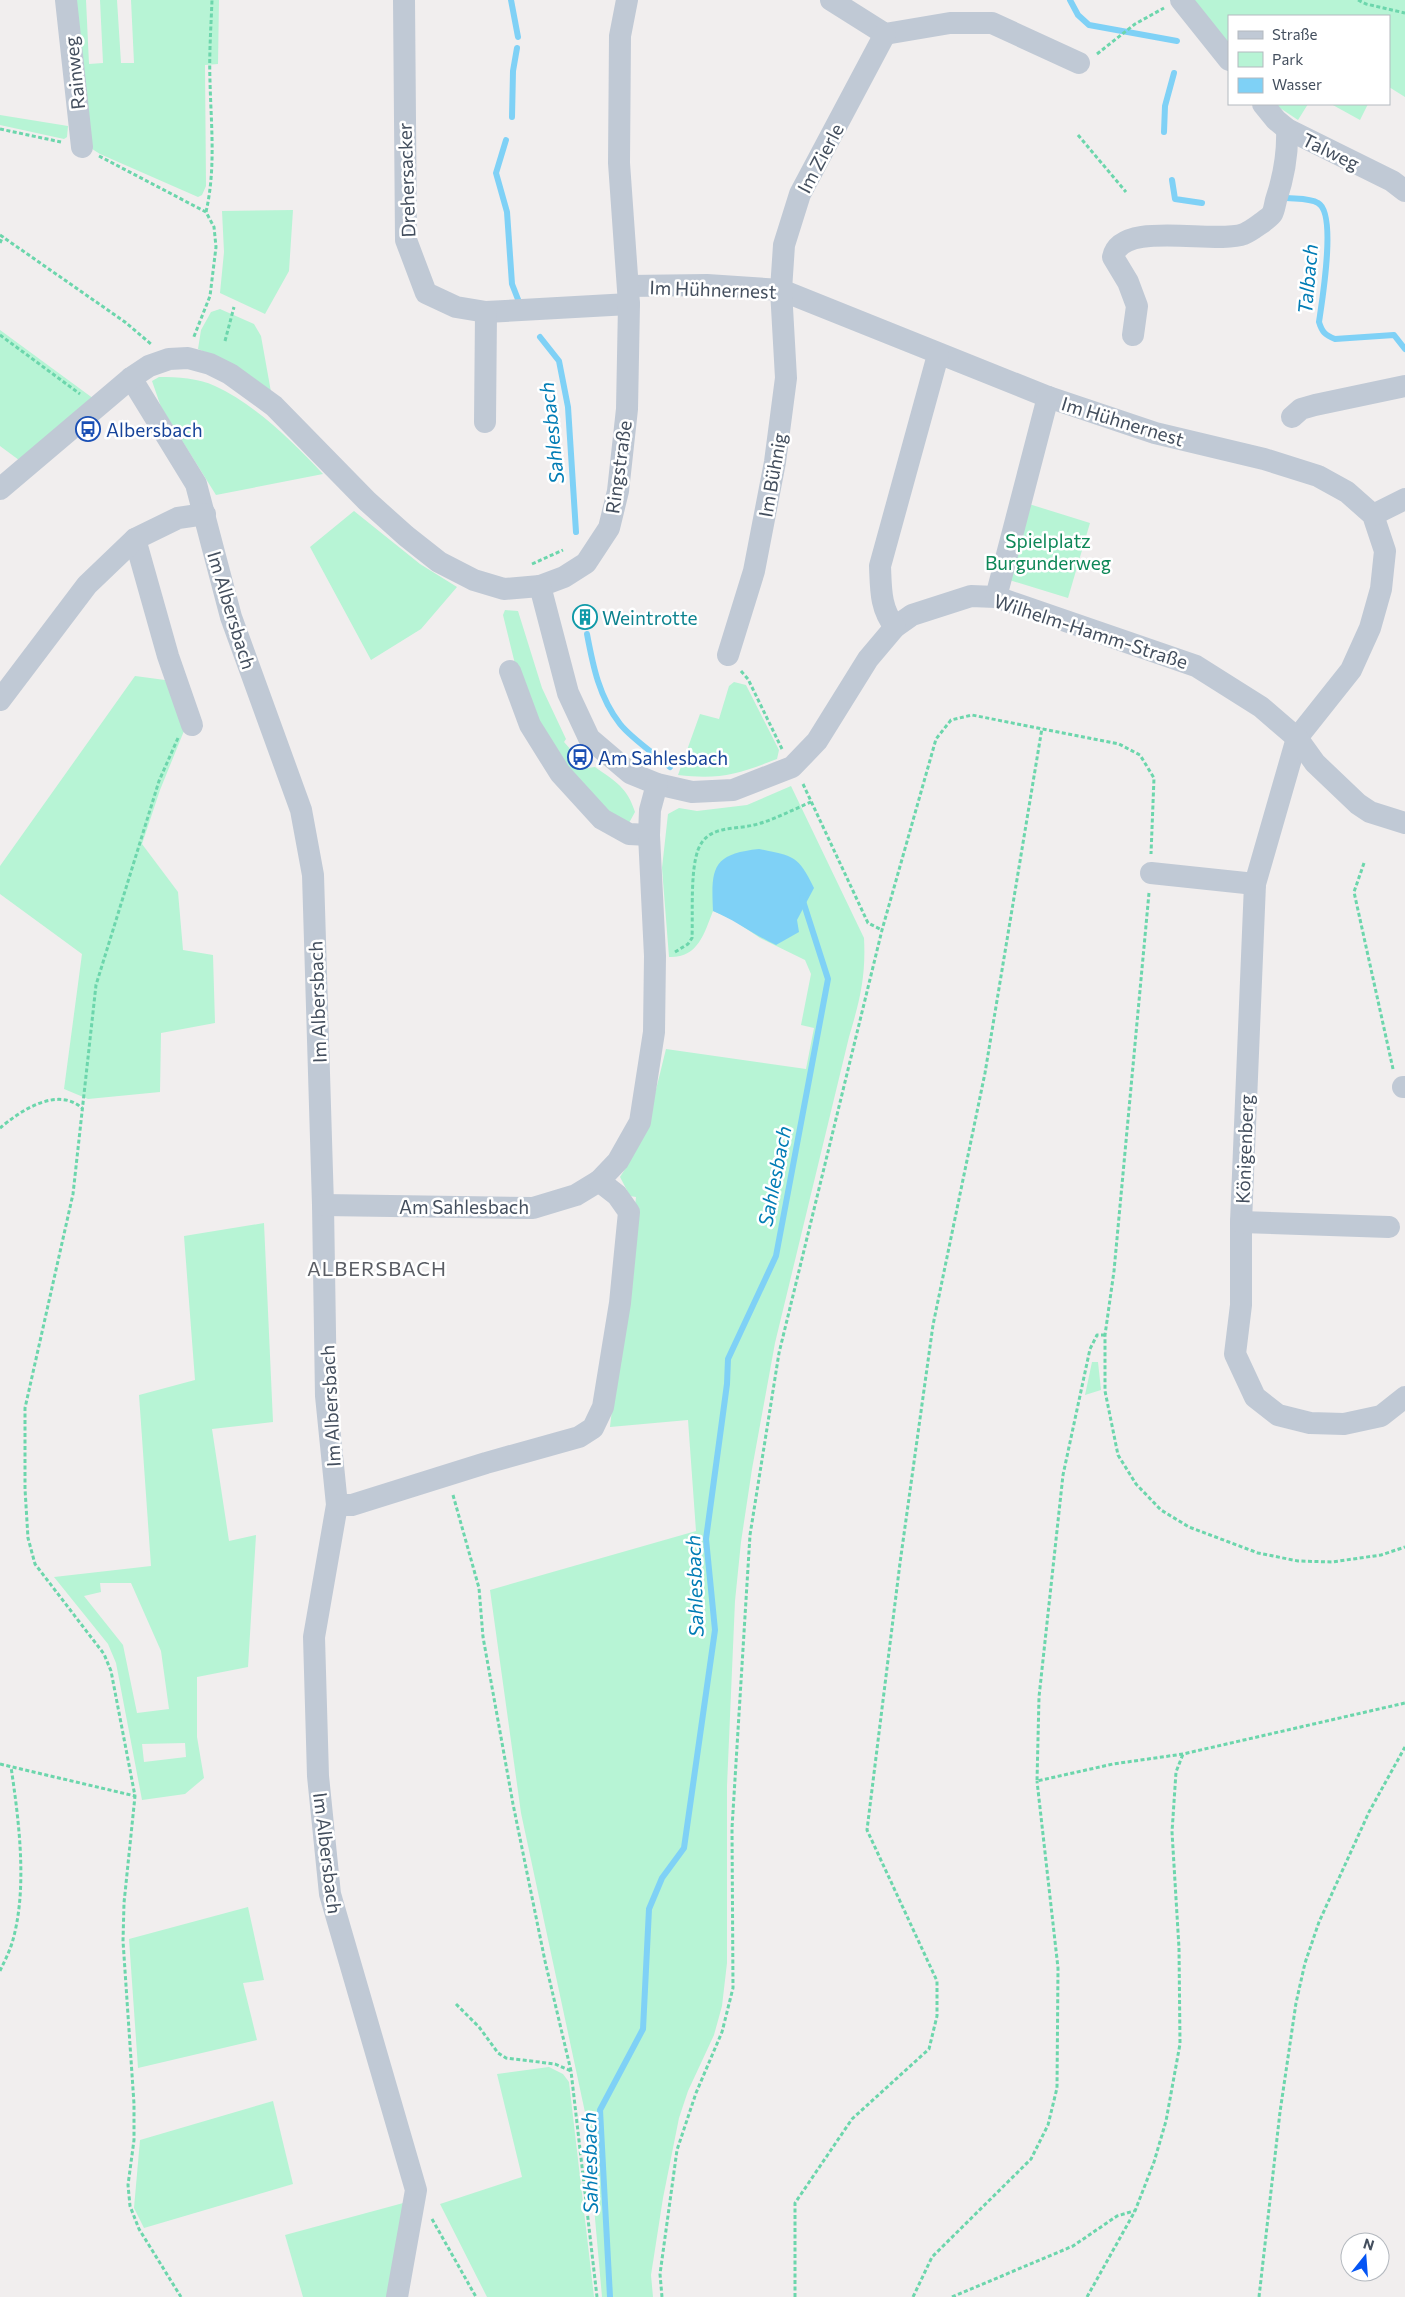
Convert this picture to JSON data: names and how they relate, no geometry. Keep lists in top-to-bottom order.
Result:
{
  "streets": {
    "street": [
      "Rainweg",
      "Talweg",
      "Im Zierle",
      "Drehersacker",
      "Im Hühnernest",
      "Ringstraße",
      "Im Bühnig",
      "Im Albersbach",
      "Wilhelm-Hamm-Straße",
      "Königenberg",
      "Am Sahlesbach"
    ]
  },
  "crossings": [
    ["Im Zierle", "Im Hühnernest"],
    ["Im Zierle", "Im Bühnig"],
    ["Drehersacker", "Im Hühnernest"],
    ["Drehersacker", "Ringstraße"],
    ["Im Hühnernest", "Ringstraße"],
    ["Im Hühnernest", "Im Bühnig"],
    ["Ringstraße", "Wilhelm-Hamm-Straße"],
    ["Im Albersbach", "Am Sahlesbach"],
    ["Wilhelm-Hamm-Straße", "Königenberg"],
    ["Wilhelm-Hamm-Straße", "Am Sahlesbach"]
  ],
  "districts": ["ALBERSBACH"],
  "water": ["Talbach", "Sahlesbach"],
  "parks": ["Spielplatz Burgunderweg"],
  "places": {
    "bus stop": ["Albersbach", "Am Sahlesbach"],
    "building": ["Weintrotte"]
  },
  "legend": ["Straße", "Park", "Wasser"],
  "north": "top"
}
